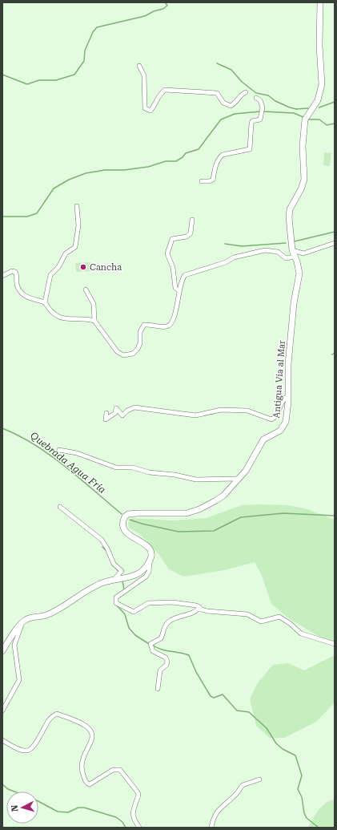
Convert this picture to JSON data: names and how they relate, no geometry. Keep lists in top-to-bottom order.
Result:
{
  "streets": {
    "main road": ["Antigua Vía al Mar"]
  },
  "water": ["Quebrada Agua Fría"],
  "places": ["Cancha"],
  "north": "left"
}
